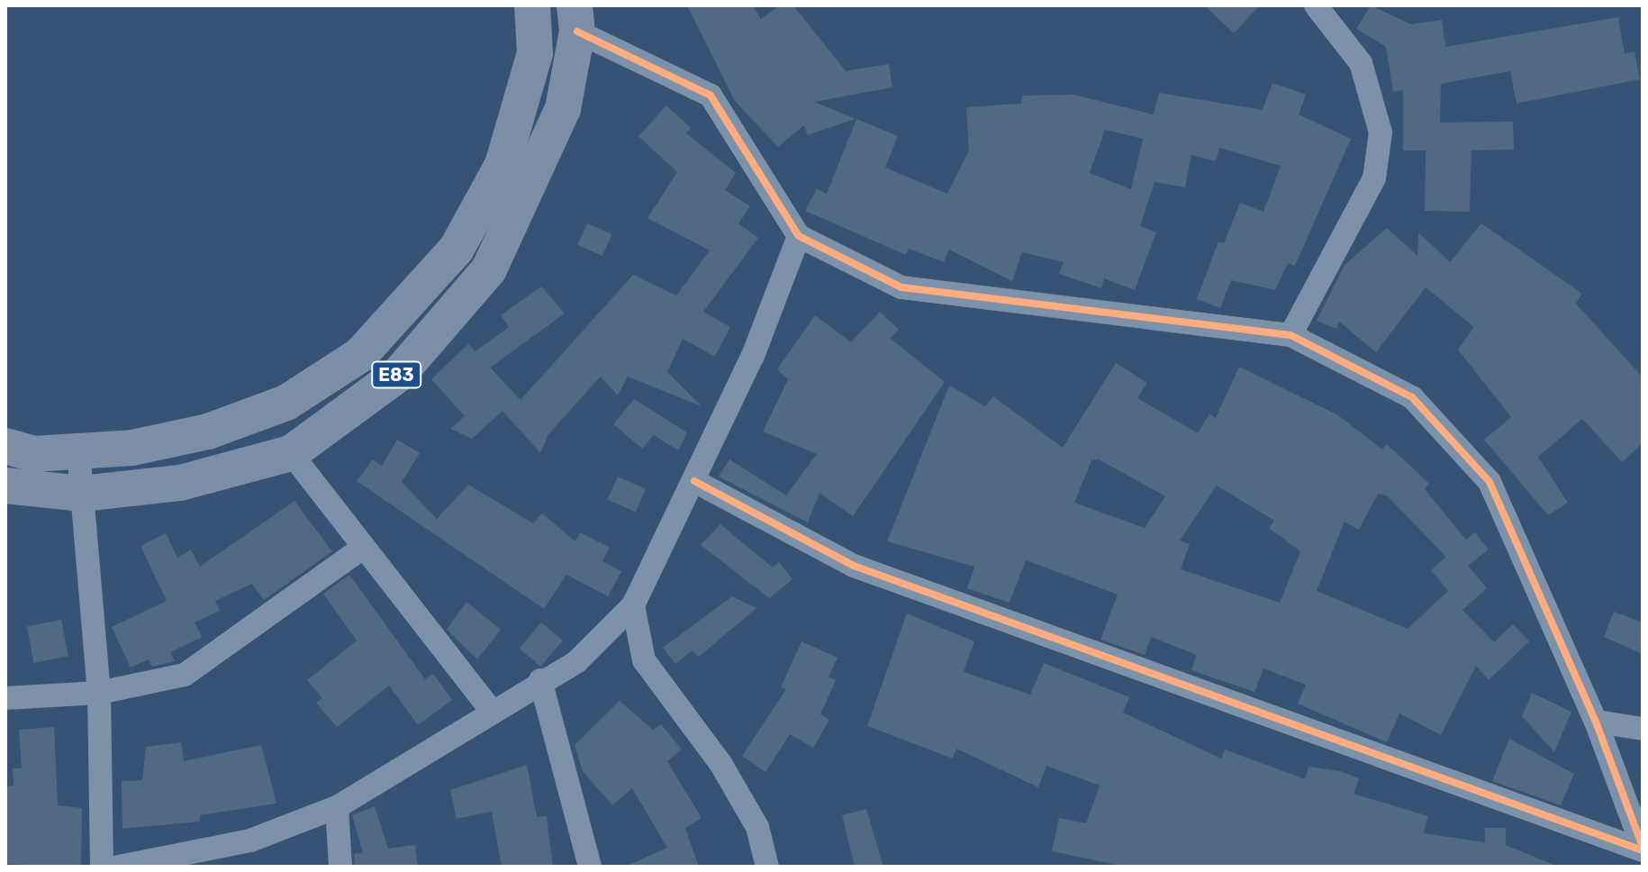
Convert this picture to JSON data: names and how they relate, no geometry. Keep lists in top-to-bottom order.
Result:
{
  "streets": {
    "main road": ["E83"]
  }
}
